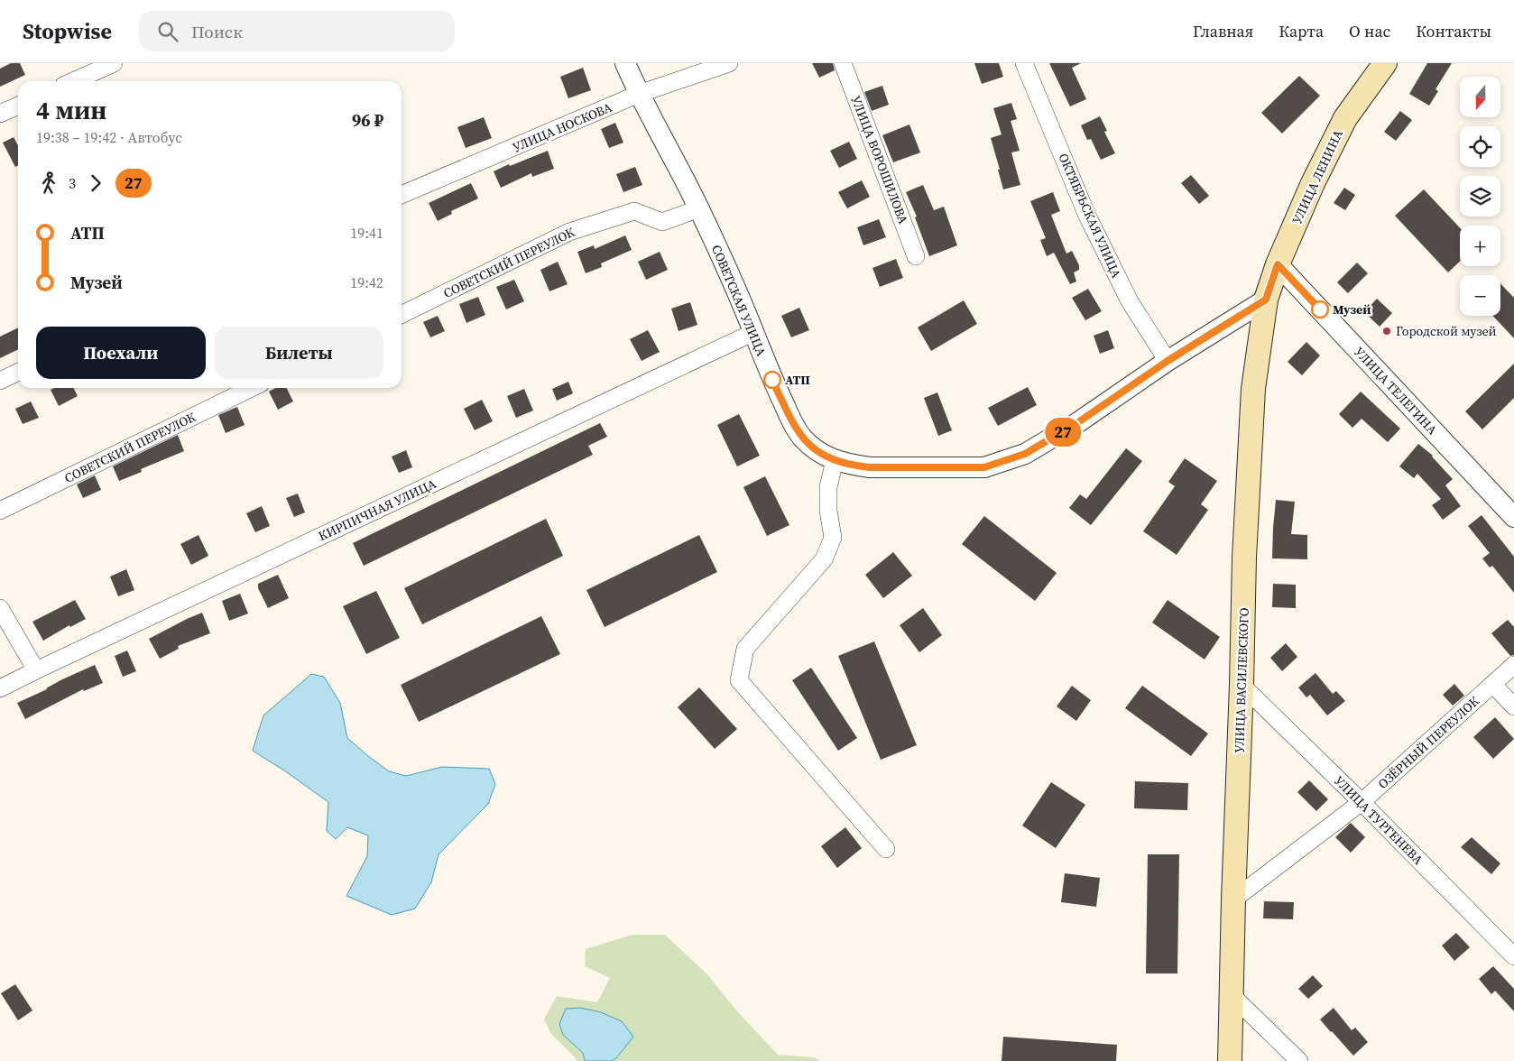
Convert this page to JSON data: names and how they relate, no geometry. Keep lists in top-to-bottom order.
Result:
{
  "streets": {
    "main road": ["УЛИЦА ЛЕНИНА", "УЛИЦА ВАСИЛЕВСКОГО"],
    "street": [
      "УЛИЦА НОСКОВА",
      "УЛИЦА ВОРОШИЛОВА",
      "ОКТЯБРЬСКАЯ УЛИЦА",
      "СОВЕТСКИЙ ПЕРЕУЛОК",
      "СОВЕТСКАЯ УЛИЦА",
      "УЛИЦА ТЕЛЕГИНА",
      "КИРПИЧНАЯ УЛИЦА",
      "ОЗЁРНЫЙ ПЕРЕУЛОК",
      "УЛИЦА ТУРГЕНЕВА"
    ]
  },
  "crossings": [
    ["УЛИЦА НОСКОВА", "СОВЕТСКАЯ УЛИЦА"],
    ["УЛИЦА ЛЕНИНА", "СОВЕТСКАЯ УЛИЦА"],
    ["УЛИЦА ЛЕНИНА", "УЛИЦА ТЕЛЕГИНА"],
    ["УЛИЦА ЛЕНИНА", "УЛИЦА ВАСИЛЕВСКОГО"],
    ["ОКТЯБРЬСКАЯ УЛИЦА", "СОВЕТСКАЯ УЛИЦА"],
    ["СОВЕТСКИЙ ПЕРЕУЛОК", "СОВЕТСКАЯ УЛИЦА"],
    ["СОВЕТСКАЯ УЛИЦА", "КИРПИЧНАЯ УЛИЦА"],
    ["СОВЕТСКАЯ УЛИЦА", "УЛИЦА ВАСИЛЕВСКОГО"],
    ["УЛИЦА ВАСИЛЕВСКОГО", "ОЗЁРНЫЙ ПЕРЕУЛОК"],
    ["УЛИЦА ВАСИЛЕВСКОГО", "УЛИЦА ТУРГЕНЕВА"],
    ["ОЗЁРНЫЙ ПЕРЕУЛОК", "УЛИЦА ТУРГЕНЕВА"]
  ],
  "places": ["Музей", "Городской музей", "АТП"],
  "lines": ["bus line 27"],
  "north": "bottom",
  "page": {
    "header": "Stopwise",
    "search": "Поиск",
    "nav": [
      "Главная",
      "Карта",
      "О нас",
      "Контакты"
    ],
    "on_map": "27",
    "map_buttons": ["+", "−"],
    "heading": ["4 мин", "19:38 – 19:42 · Автобус", "96 ₽"],
    "legs": ["3", "27"],
    "list": [
      {
        "name": "АТП",
        "value": "19:41"
      },
      {
        "name": "Музей",
        "value": "19:42"
      }
    ],
    "buttons": ["Поехали", "Билеты"]
  }
}
